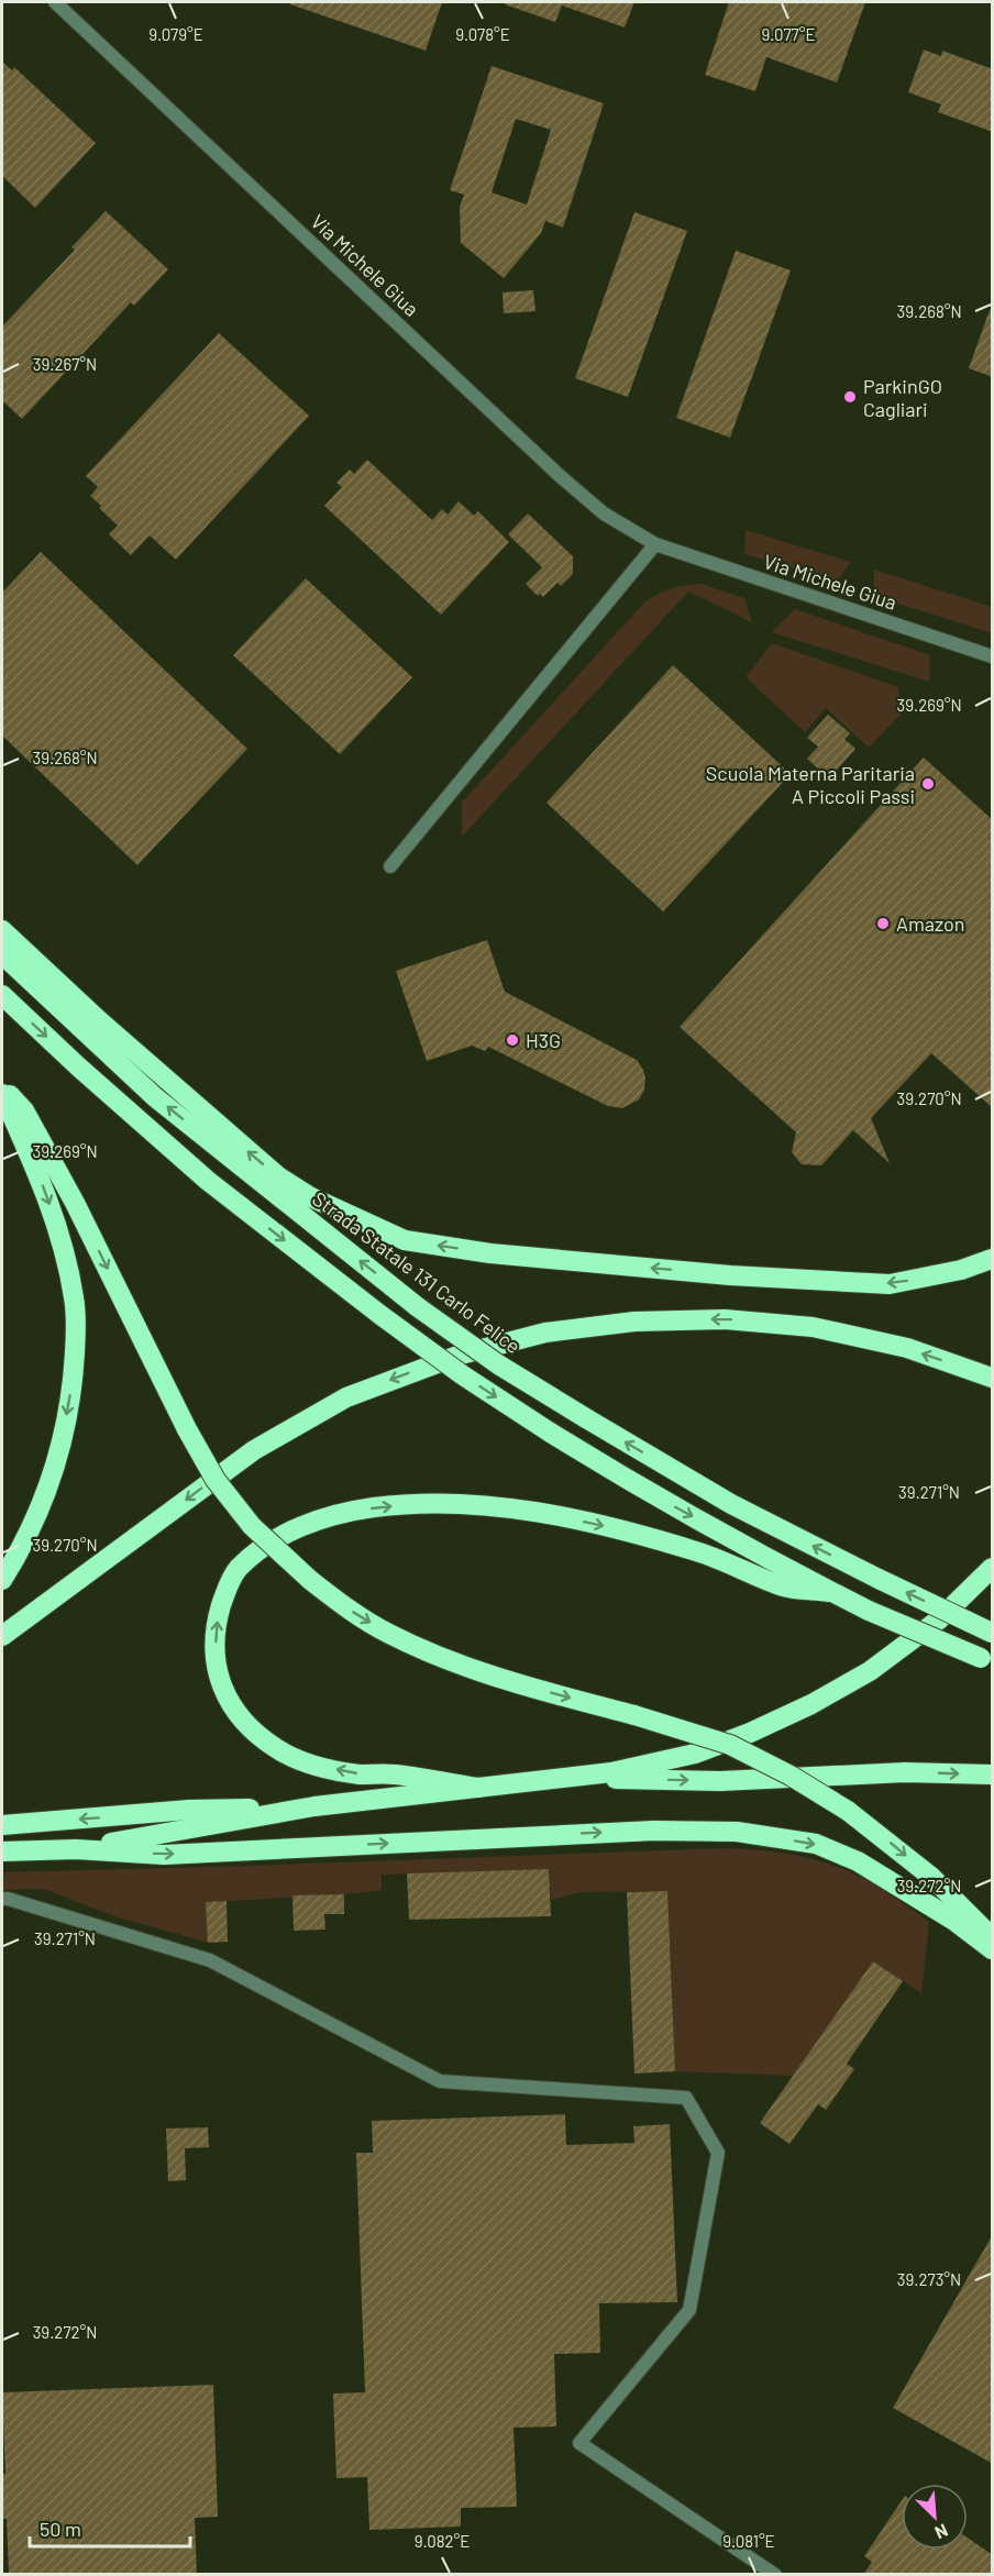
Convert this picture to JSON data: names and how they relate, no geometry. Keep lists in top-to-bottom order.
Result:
{
  "streets": {
    "highway": ["Strada Statale 131 Carlo Felice"],
    "street": ["Via Michele Giua"]
  },
  "places": [
    "ParkinGO Cagliari",
    "Scuola Materna Paritaria A Piccoli Passi",
    "Amazon",
    "H3G"
  ],
  "scale_bar": "50 m",
  "north": "bottom right",
  "coordinates": [
    "9.079°E",
    "9.078°E",
    "9.077°E",
    "39.268°N",
    "39.267°N",
    "39.269°N",
    "39.270°N",
    "39.271°N",
    "39.272°N",
    "39.273°N",
    "9.082°E",
    "9.081°E"
  ]
}
